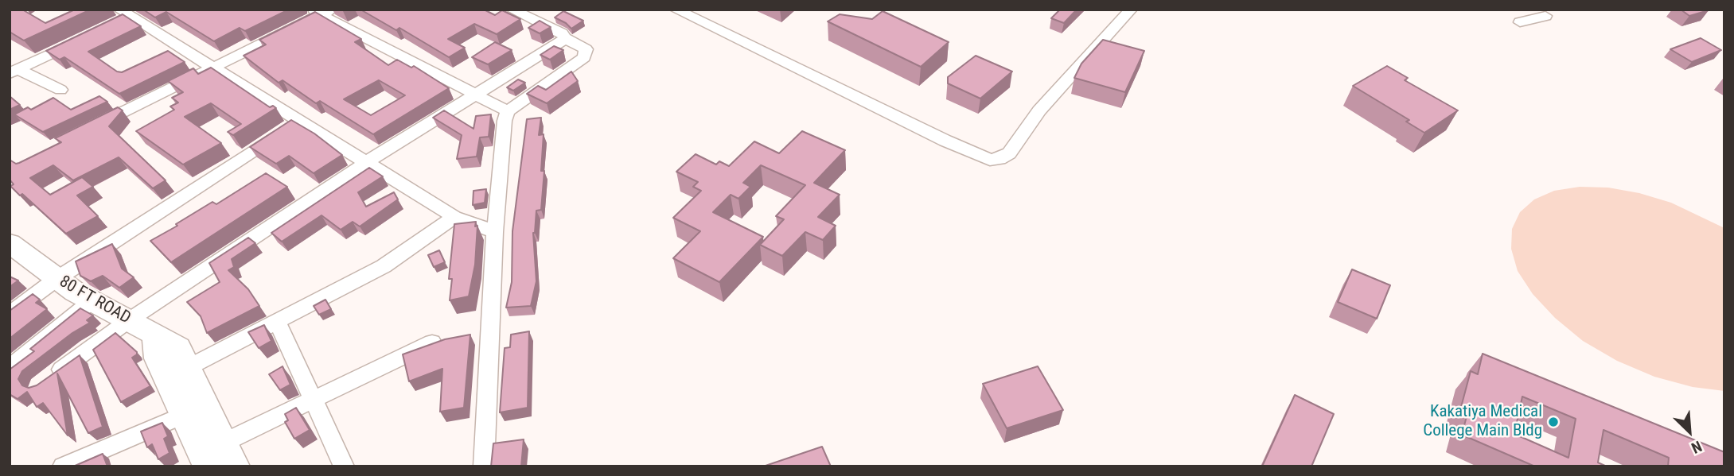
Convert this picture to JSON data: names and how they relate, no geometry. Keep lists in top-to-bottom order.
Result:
{
  "streets": {
    "street": ["80 FT ROAD"]
  },
  "places": ["Kakatiya Medical College Main Bldg"],
  "north": "bottom right"
}
